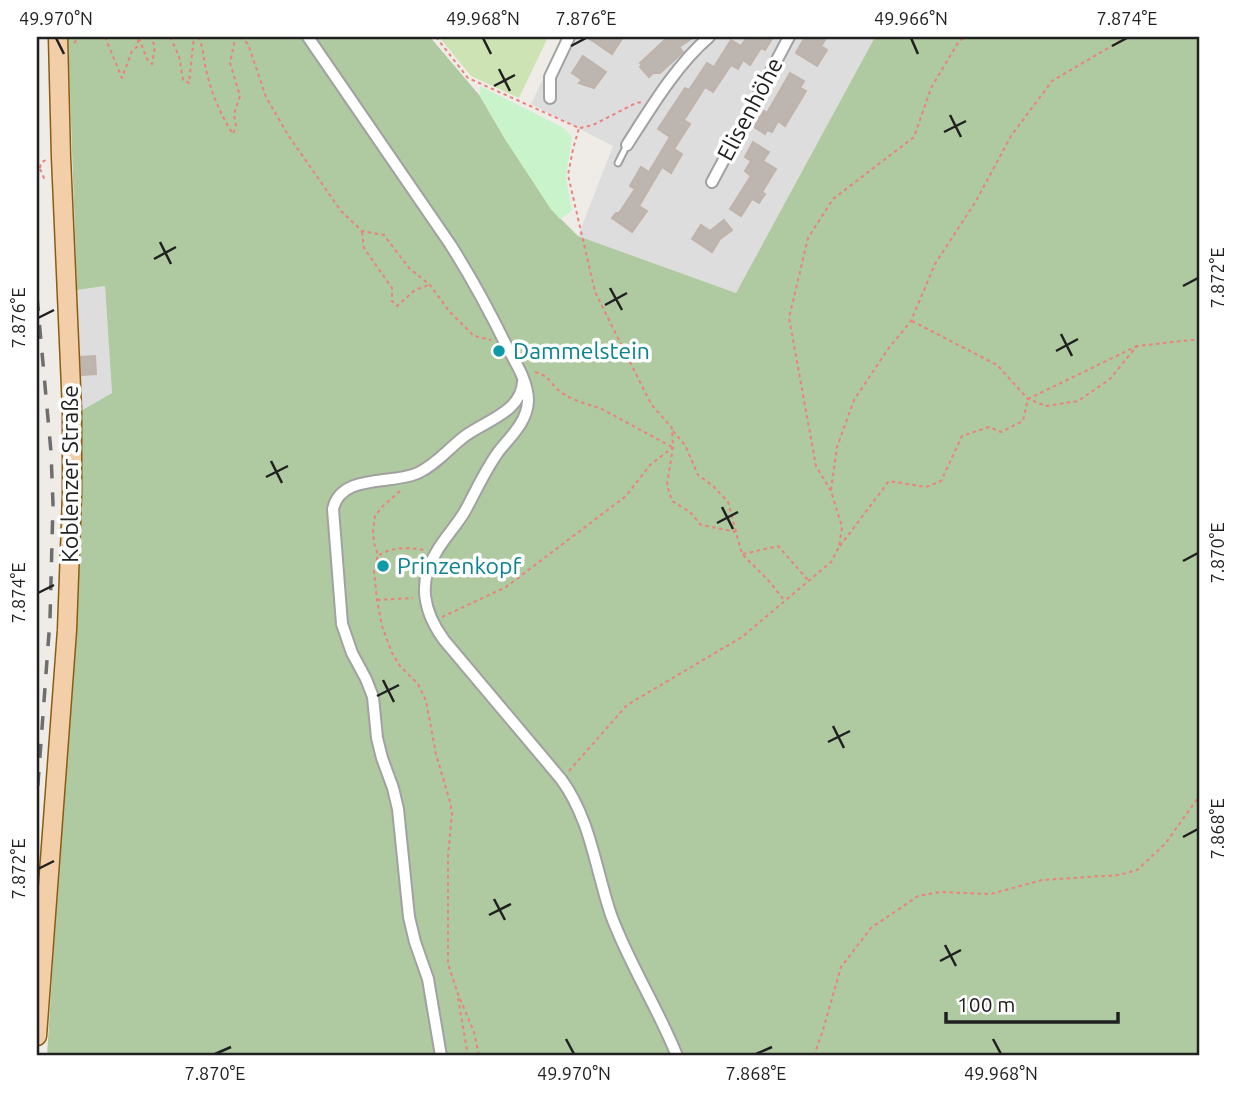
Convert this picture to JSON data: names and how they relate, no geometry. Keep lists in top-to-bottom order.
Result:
{
  "streets": {
    "main road": ["Koblenzer Straße"],
    "street": ["Elisenhöhe"]
  },
  "places": ["Dammelstein", "Prinzenkopf"],
  "scale_bar": "100 m",
  "coordinates": [
    "49.970°N",
    "49.968°N",
    "7.876°E",
    "49.966°N",
    "7.874°E",
    "7.872°E",
    "7.870°E",
    "7.868°E"
  ]
}
